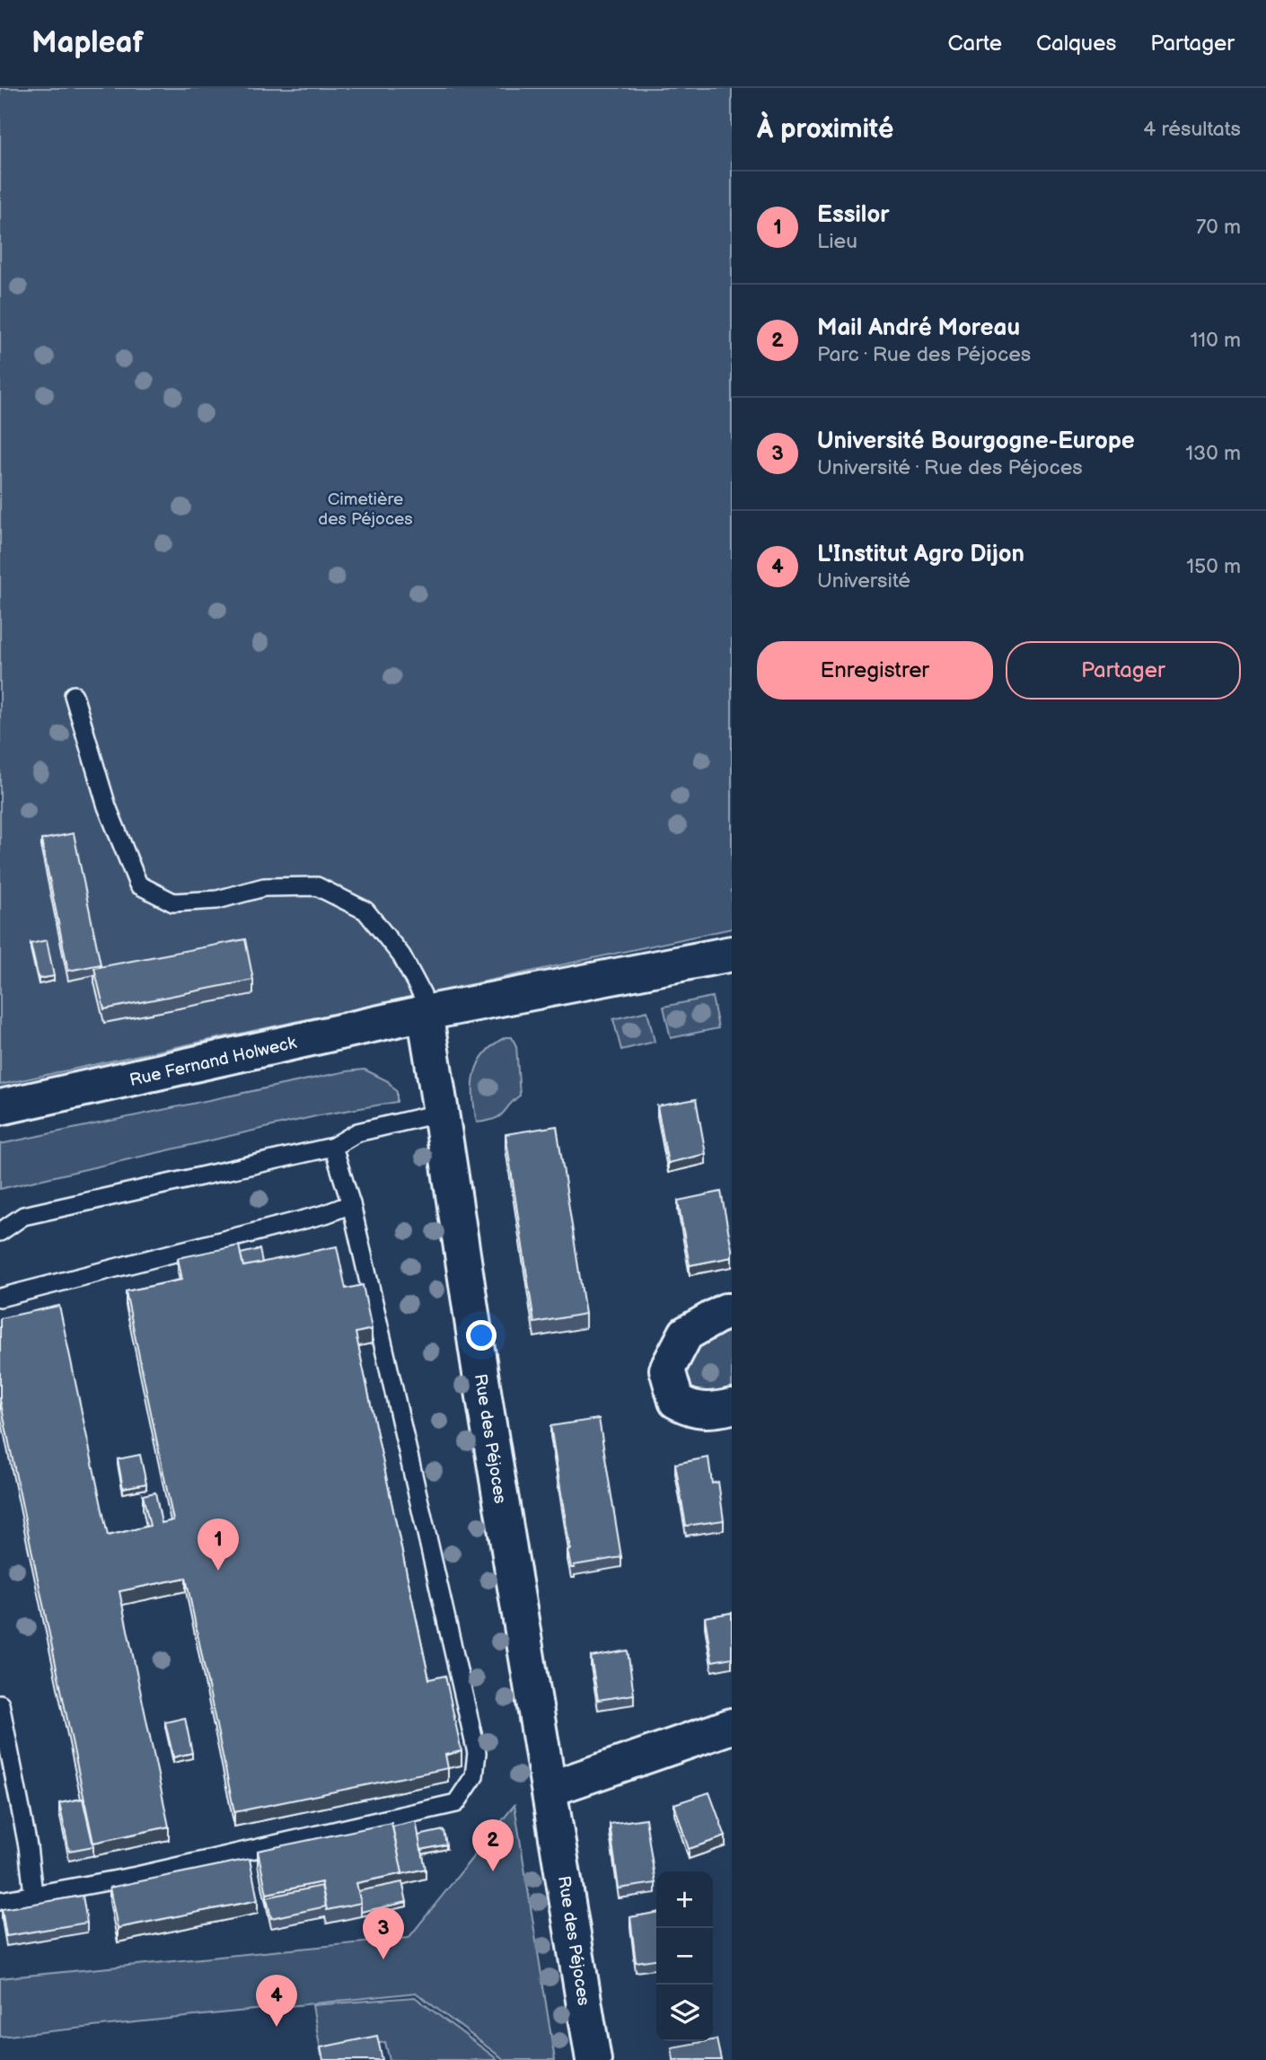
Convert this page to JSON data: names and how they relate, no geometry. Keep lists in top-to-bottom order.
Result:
{
  "streets": {
    "street": ["Rue Fernand Holweck", "Rue des Péjoces"]
  },
  "crossings": [
    ["Rue Fernand Holweck", "Rue des Péjoces"]
  ],
  "parks": ["Cimetière des Péjoces"],
  "page": {
    "header": "Mapleaf",
    "nav": ["Carte", "Calques", "Partager"],
    "heading": ["À proximité", "4 résultats"],
    "list": [
      {
        "mark": "1",
        "name": "Essilor",
        "note": "Lieu",
        "value": "70 m"
      },
      {
        "mark": "2",
        "name": "Mail André Moreau",
        "note": "Parc · Rue des Péjoces",
        "value": "110 m"
      },
      {
        "mark": "3",
        "name": "Université Bourgogne-Europe",
        "note": "Université · Rue des Péjoces",
        "value": "130 m"
      },
      {
        "mark": "4",
        "name": "L'Institut Agro Dijon",
        "note": "Université",
        "value": "150 m"
      }
    ],
    "buttons": ["Enregistrer", "Partager"],
    "pins": [
      "1",
      "2",
      "3",
      "4"
    ],
    "map_buttons": ["+", "−"]
  }
}
